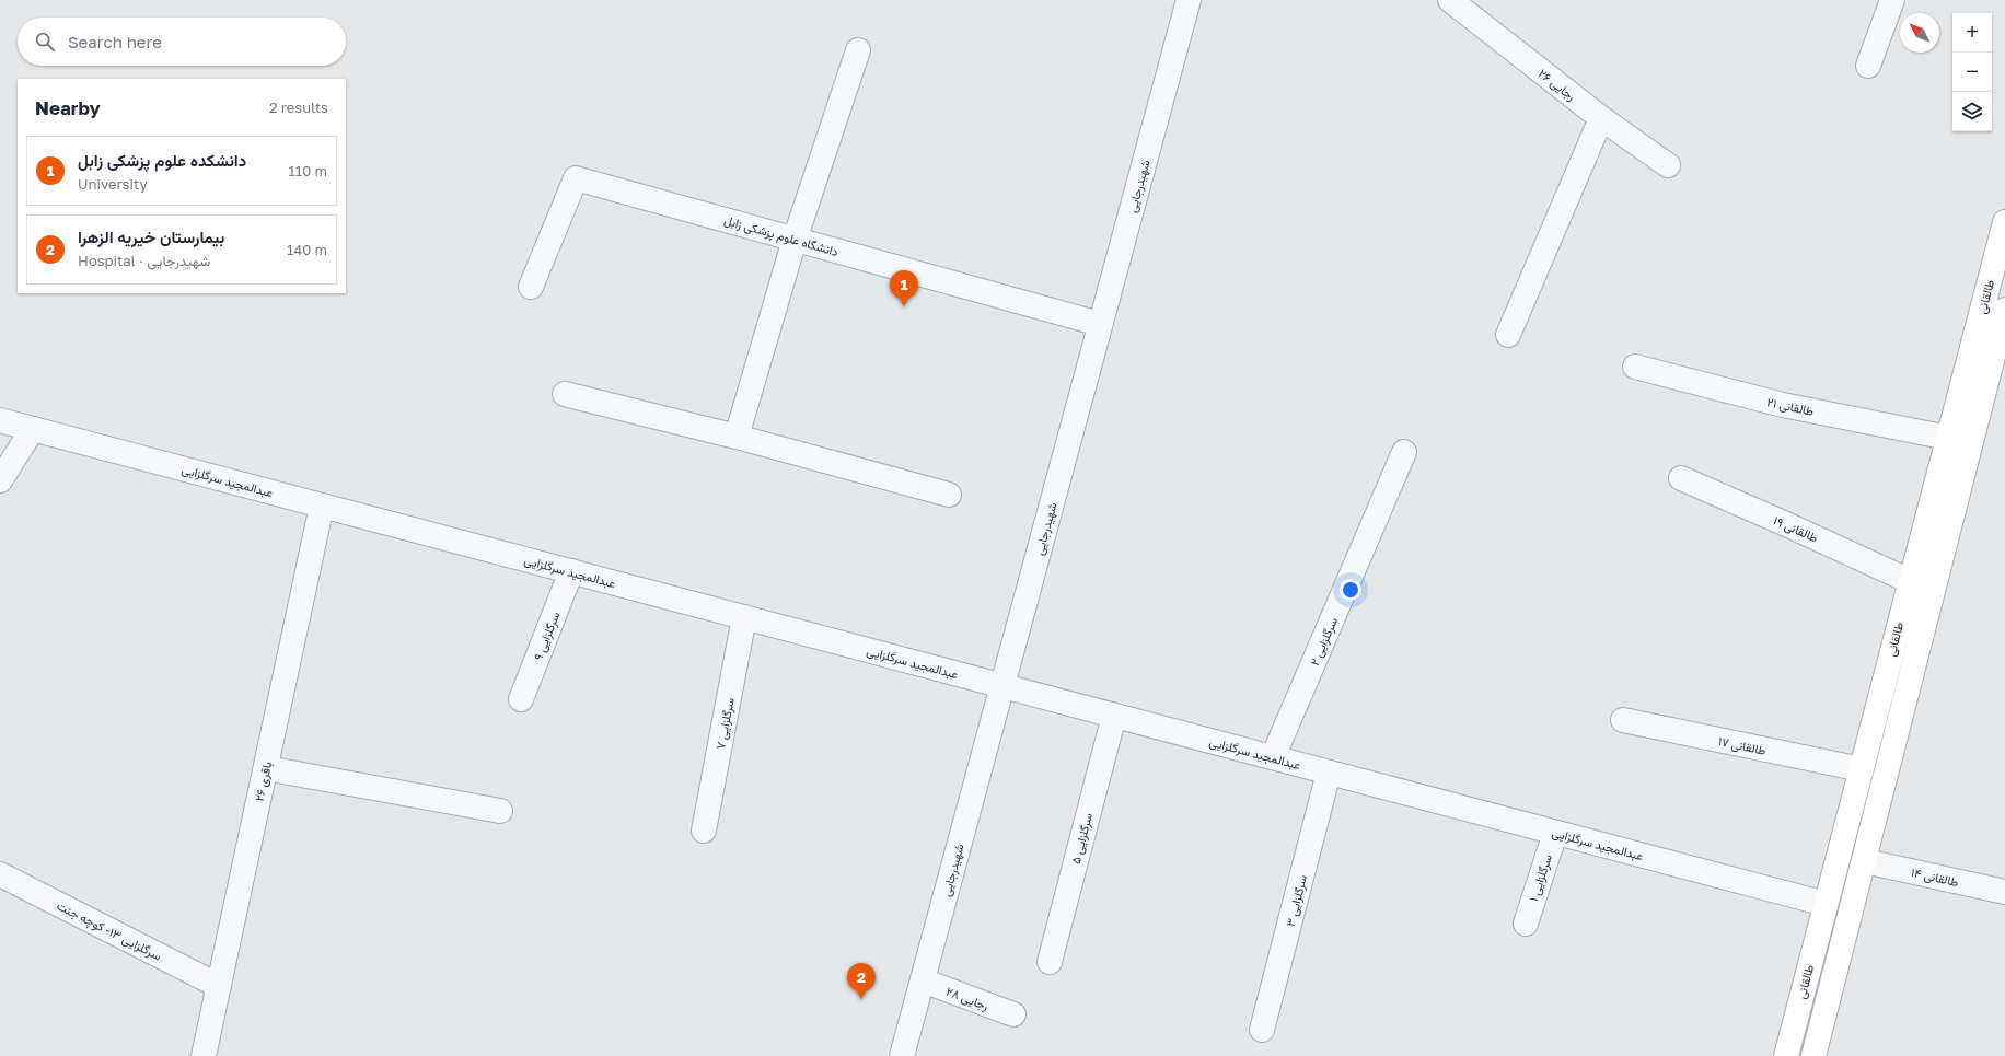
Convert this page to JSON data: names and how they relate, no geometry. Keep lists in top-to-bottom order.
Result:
{
  "streets": {
    "main road": ["طالقانی"],
    "street": [
      "رجایی ۲۶",
      "شهیدرجایی",
      "دانشگاه علوم پزشکی زابل",
      "طالقانی ۲۱",
      "عبدالمجید سرگلزایی",
      "طالقانی ۱۹",
      "سرگلزایی ۹",
      "سرگلزایی ۲",
      "سرگلزایی ۷",
      "طالقانی ۱۷",
      "باقری ۲۶",
      "سرگلزایی ۵",
      "طالقانی ۱۴",
      "سرگلزایی ۱",
      "سرگلزایی ۳",
      "سرگلزایی ۱۳- کوچه جنت",
      "رجایی ۲۸"
    ]
  },
  "crossings": [
    ["شهیدرجایی", "دانشگاه علوم پزشکی زابل"],
    ["شهیدرجایی", "عبدالمجید سرگلزایی"],
    ["شهیدرجایی", "رجایی ۲۸"],
    ["طالقانی", "طالقانی ۲۱"],
    ["طالقانی", "عبدالمجید سرگلزایی"],
    ["طالقانی", "طالقانی ۱۹"],
    ["طالقانی", "طالقانی ۱۷"],
    ["طالقانی", "طالقانی ۱۴"],
    ["عبدالمجید سرگلزایی", "سرگلزایی ۹"],
    ["عبدالمجید سرگلزایی", "سرگلزایی ۲"],
    ["عبدالمجید سرگلزایی", "سرگلزایی ۷"],
    ["عبدالمجید سرگلزایی", "باقری ۲۶"],
    ["عبدالمجید سرگلزایی", "سرگلزایی ۵"],
    ["عبدالمجید سرگلزایی", "سرگلزایی ۱"],
    ["عبدالمجید سرگلزایی", "سرگلزایی ۳"],
    ["باقری ۲۶", "سرگلزایی ۱۳- کوچه جنت"]
  ],
  "north": "top left",
  "page": {
    "map_buttons": ["+", "−"],
    "search": "Search here",
    "heading": ["Nearby", "2 results"],
    "list": [
      {
        "mark": "1",
        "name": "دانشکده علوم پزشکی زابل",
        "note": "University",
        "value": "110 m"
      },
      {
        "mark": "2",
        "name": "بیمارستان خیریه الزهرا",
        "note": "Hospital · شهیدرجایی",
        "value": "140 m"
      }
    ],
    "pins": ["1", "2"]
  }
}
